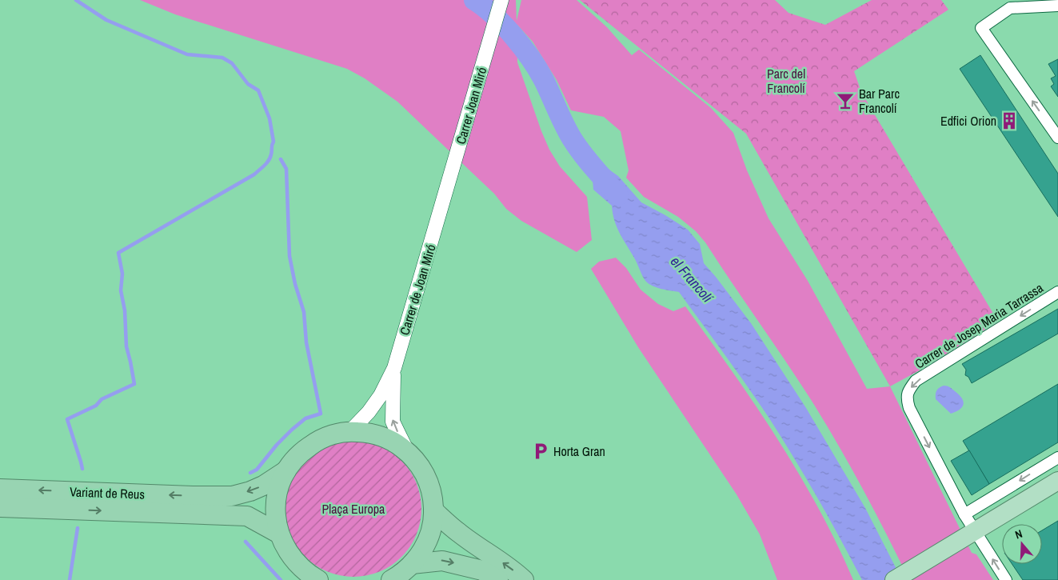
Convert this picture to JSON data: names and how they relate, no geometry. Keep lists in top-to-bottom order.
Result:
{
  "streets": {
    "highway": ["Variant de Reus"],
    "street": ["Carrer Joan Miró", "Carrer de Joan Miró", "Carrer de Josep Maria Tarrassa"]
  },
  "crossings": [
    ["Carrer Joan Miró", "Carrer de Joan Miró"]
  ],
  "water": ["el Francolí"],
  "parks": ["Parc del Francolí", "Plaça Europa"],
  "places": {
    "bar": ["Bar Parc Francolí"],
    "building": ["Edfici Orion"],
    "parking": ["Horta Gran"]
  },
  "north": "top"
}
